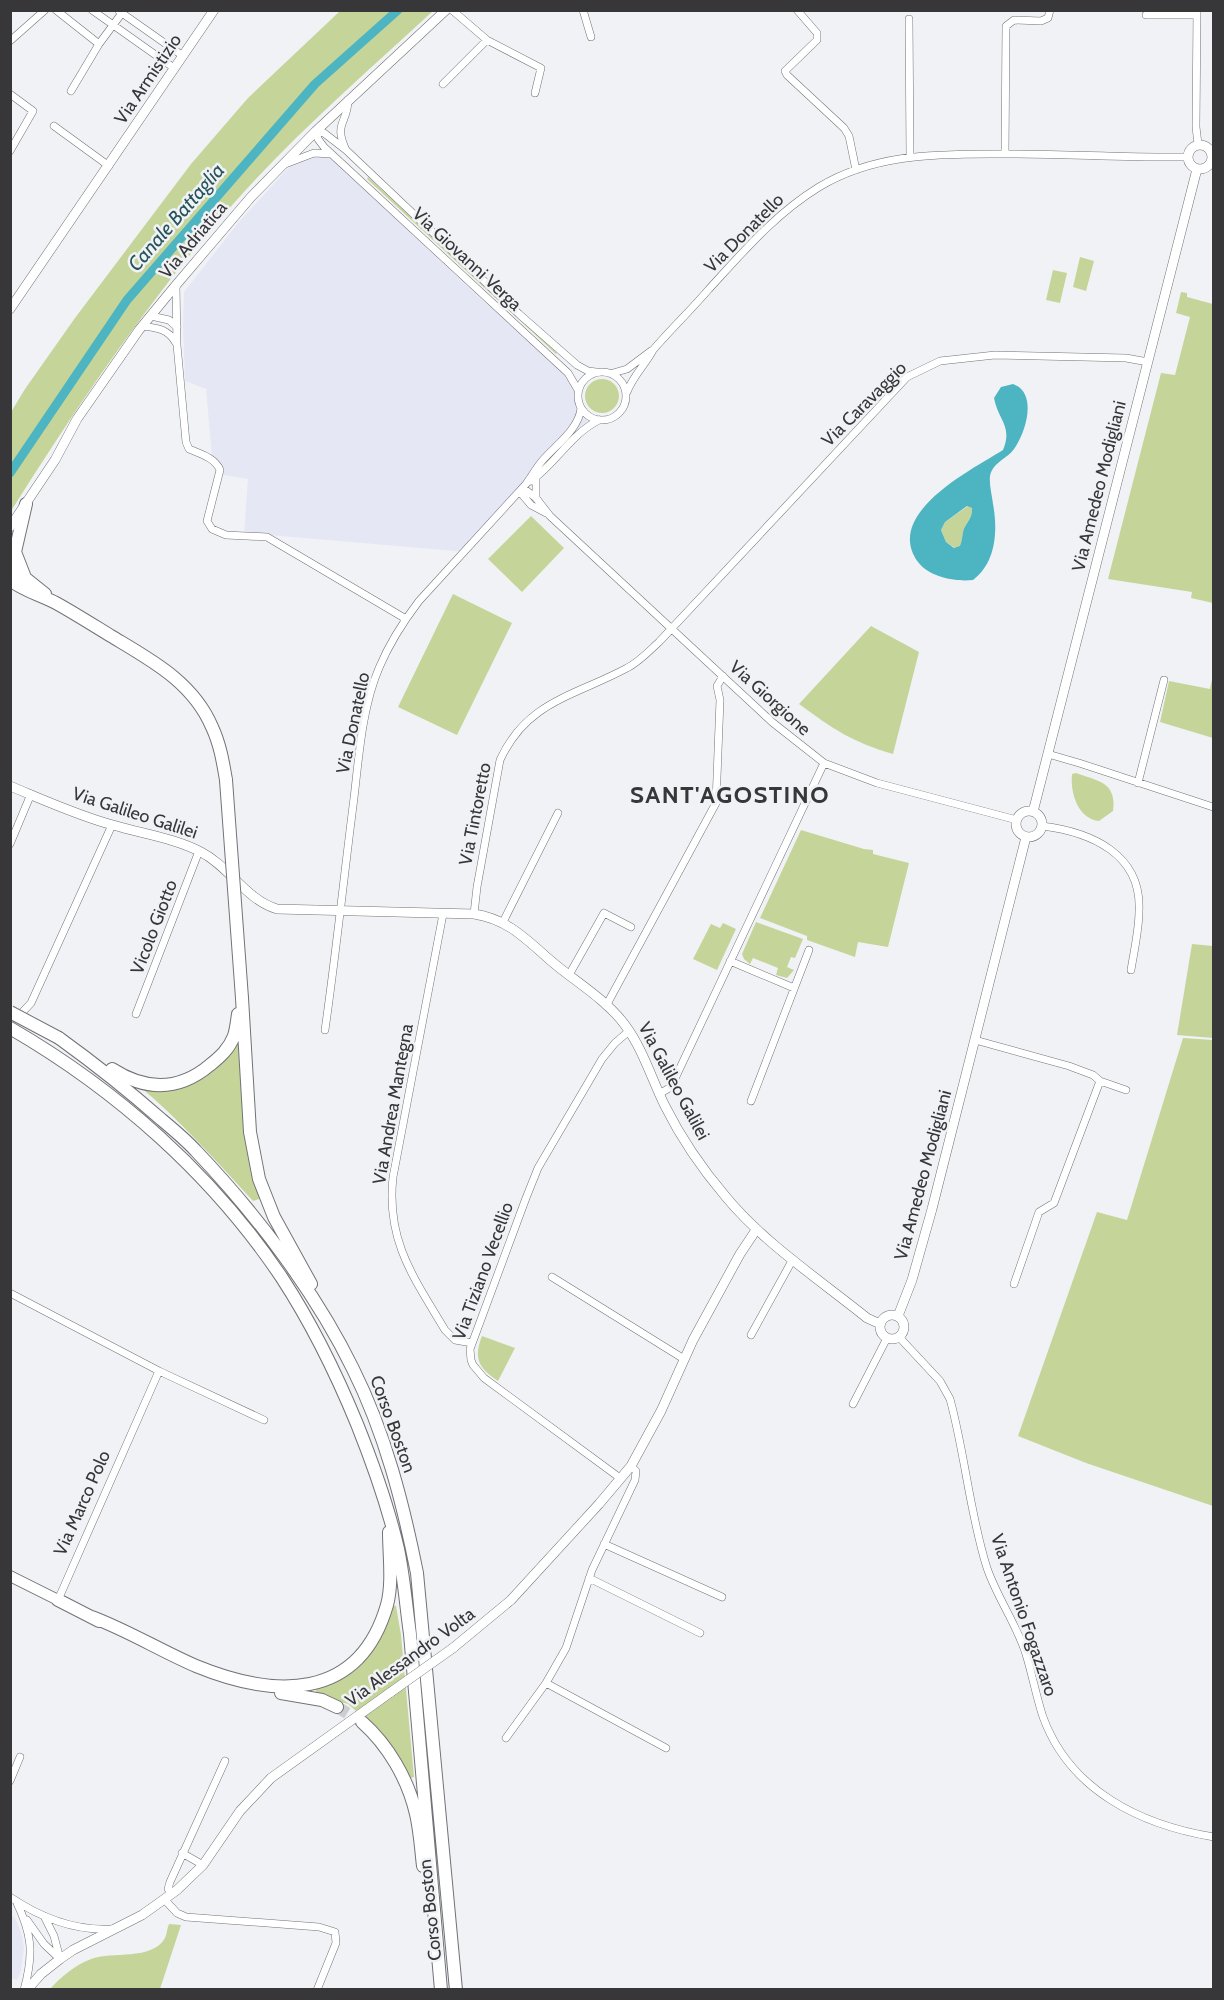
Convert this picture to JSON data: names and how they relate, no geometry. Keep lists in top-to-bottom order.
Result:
{
  "streets": {
    "highway": ["Corso Boston"],
    "street": [
      "Via Armistizio",
      "Via Donatello",
      "Via Adriatica",
      "Via Giovanni Verga",
      "Via Caravaggio",
      "Via Amedeo Modigliani",
      "Via Giorgione",
      "Via Galileo Galilei",
      "Via Tintoretto",
      "Vicolo Giotto",
      "Via Andrea Mantegna",
      "Via Tiziano Vecellio",
      "Via Marco Polo",
      "Via Antonio Fogazzaro",
      "Via Alessandro Volta"
    ]
  },
  "crossings": [
    ["Via Donatello", "Via Giovanni Verga"],
    ["Via Donatello", "Via Amedeo Modigliani"],
    ["Via Donatello", "Via Giorgione"],
    ["Via Donatello", "Via Galileo Galilei"],
    ["Via Adriatica", "Via Giovanni Verga"],
    ["Via Caravaggio", "Via Amedeo Modigliani"],
    ["Via Caravaggio", "Via Giorgione"],
    ["Via Caravaggio", "Via Tintoretto"],
    ["Via Amedeo Modigliani", "Via Giorgione"],
    ["Via Amedeo Modigliani", "Via Galileo Galilei"],
    ["Via Amedeo Modigliani", "Via Antonio Fogazzaro"],
    ["Via Giorgione", "Via Tintoretto"],
    ["Via Galileo Galilei", "Via Tintoretto"],
    ["Via Galileo Galilei", "Vicolo Giotto"],
    ["Via Galileo Galilei", "Via Andrea Mantegna"],
    ["Via Galileo Galilei", "Via Tiziano Vecellio"],
    ["Via Galileo Galilei", "Via Antonio Fogazzaro"],
    ["Via Galileo Galilei", "Via Alessandro Volta"],
    ["Via Andrea Mantegna", "Via Tiziano Vecellio"],
    ["Via Tiziano Vecellio", "Via Alessandro Volta"]
  ],
  "districts": ["SANT'AGOSTINO"],
  "water": ["Canale Battaglia"]
}
